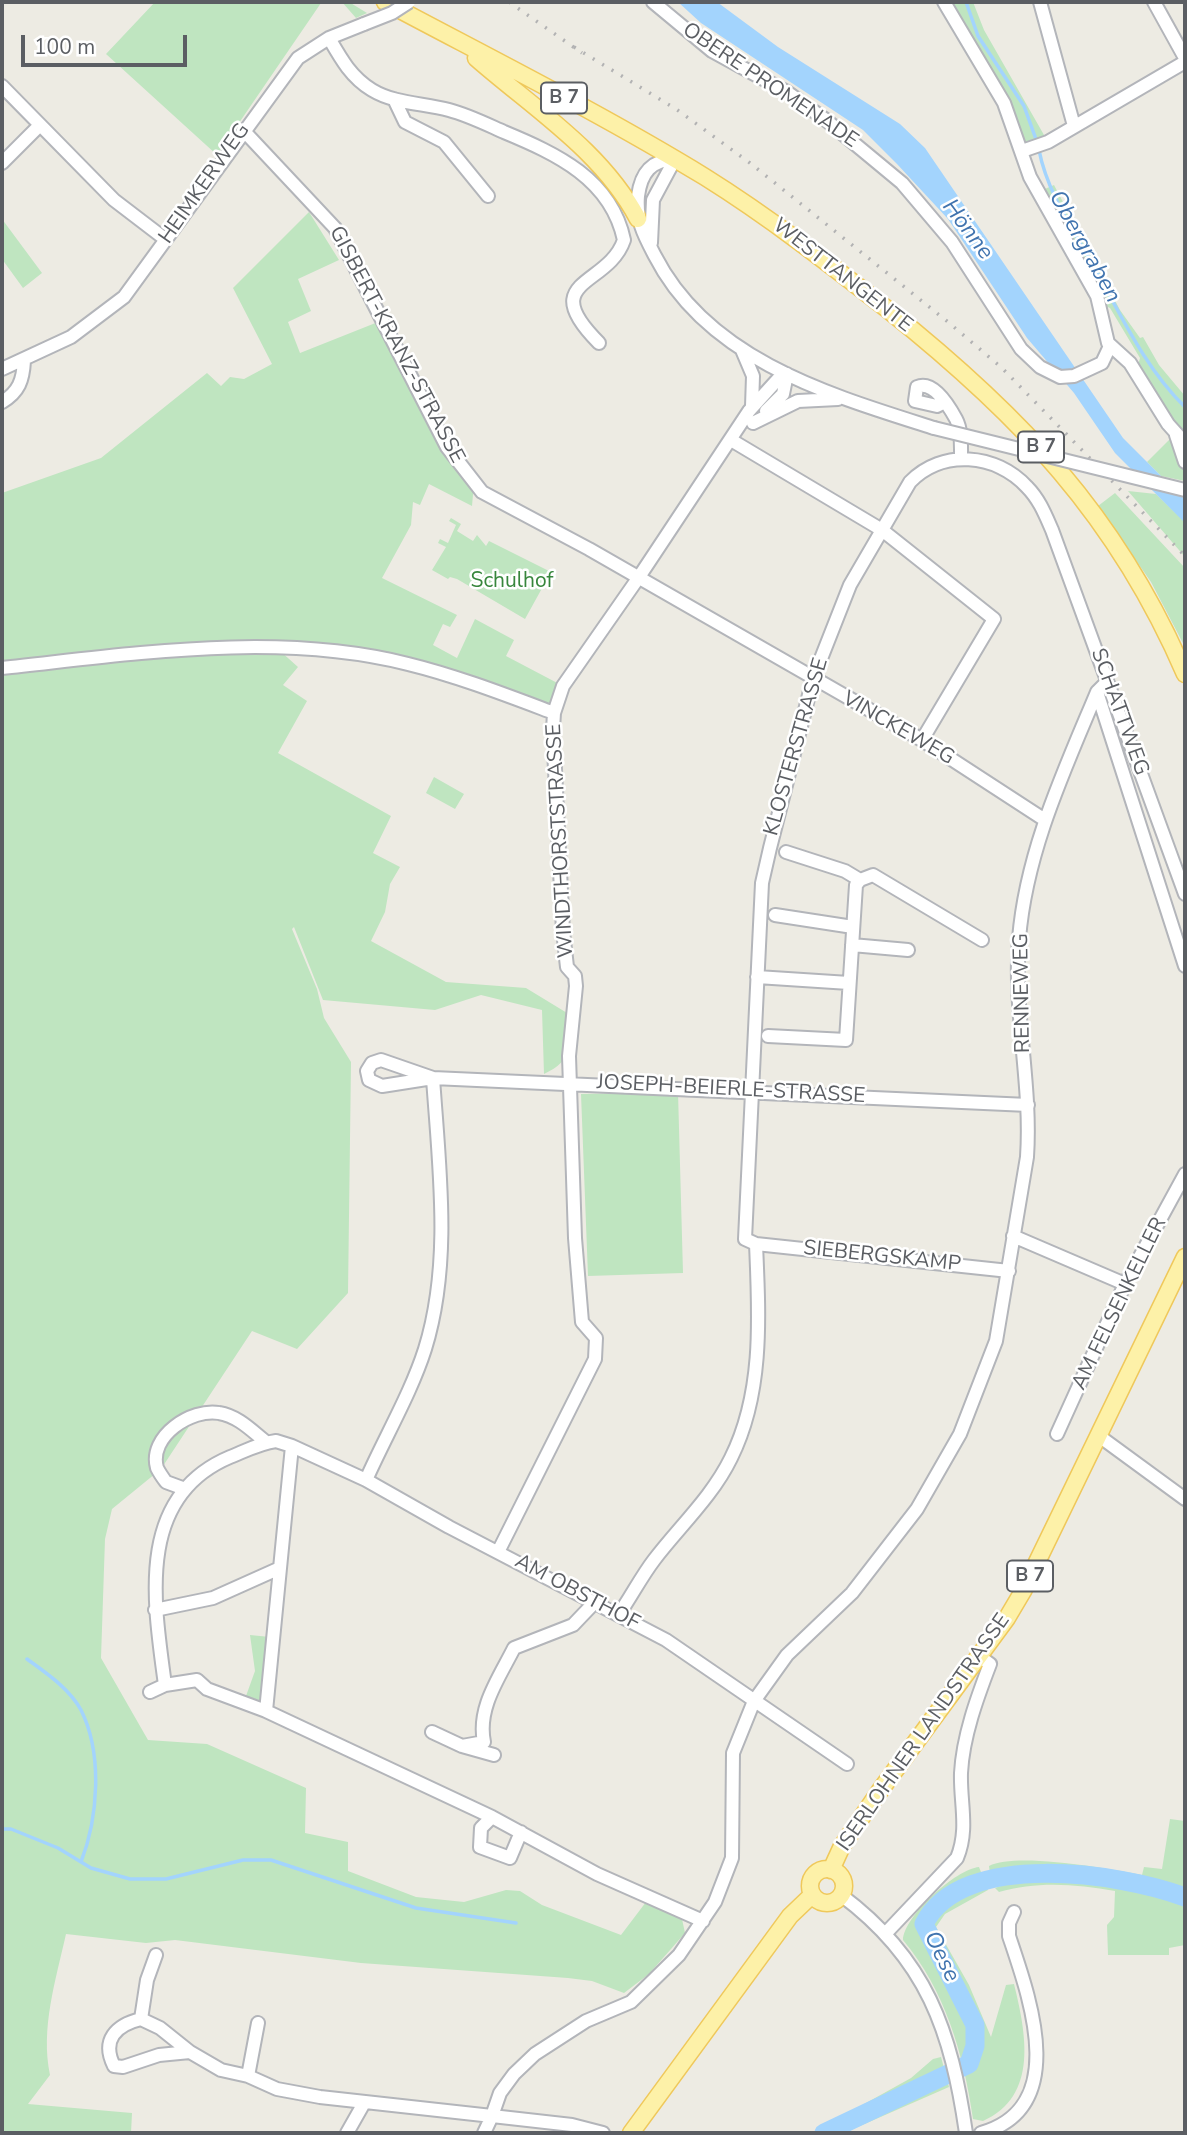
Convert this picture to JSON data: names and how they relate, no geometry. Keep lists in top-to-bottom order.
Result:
{
  "streets": {
    "main road": ["B 7", "WESTTANGENTE", "ISERLOHNER LANDSTRASSE"],
    "street": [
      "OBERE PROMENADE",
      "HEIMKERWEG",
      "GISBERT-KRANZ-STRASSE",
      "SCHATTWEG",
      "VINCKEWEG",
      "KLOSTERSTRASSE",
      "WINDTHORSTSTRASSE",
      "RENNEWEG",
      "JOSEPH-BEIERLE-STRASSE",
      "SIEBERGSKAMP",
      "AM FELSENKELLER",
      "AM OBSTHOF"
    ]
  },
  "crossings": [
    ["B 7", "ISERLOHNER LANDSTRASSE"],
    ["HEIMKERWEG", "GISBERT-KRANZ-STRASSE"],
    ["GISBERT-KRANZ-STRASSE", "VINCKEWEG"],
    ["GISBERT-KRANZ-STRASSE", "WINDTHORSTSTRASSE"],
    ["SCHATTWEG", "KLOSTERSTRASSE"],
    ["SCHATTWEG", "RENNEWEG"],
    ["VINCKEWEG", "KLOSTERSTRASSE"],
    ["VINCKEWEG", "WINDTHORSTSTRASSE"],
    ["VINCKEWEG", "RENNEWEG"],
    ["KLOSTERSTRASSE", "JOSEPH-BEIERLE-STRASSE"],
    ["KLOSTERSTRASSE", "SIEBERGSKAMP"],
    ["WINDTHORSTSTRASSE", "JOSEPH-BEIERLE-STRASSE"],
    ["WINDTHORSTSTRASSE", "AM OBSTHOF"],
    ["RENNEWEG", "JOSEPH-BEIERLE-STRASSE"],
    ["RENNEWEG", "SIEBERGSKAMP"],
    ["RENNEWEG", "AM OBSTHOF"],
    ["JOSEPH-BEIERLE-STRASSE", "AM OBSTHOF"]
  ],
  "water": ["Hönne", "Obergraben", "Oese"],
  "parks": ["Schulhof"],
  "scale_bar": "100 m"
}
